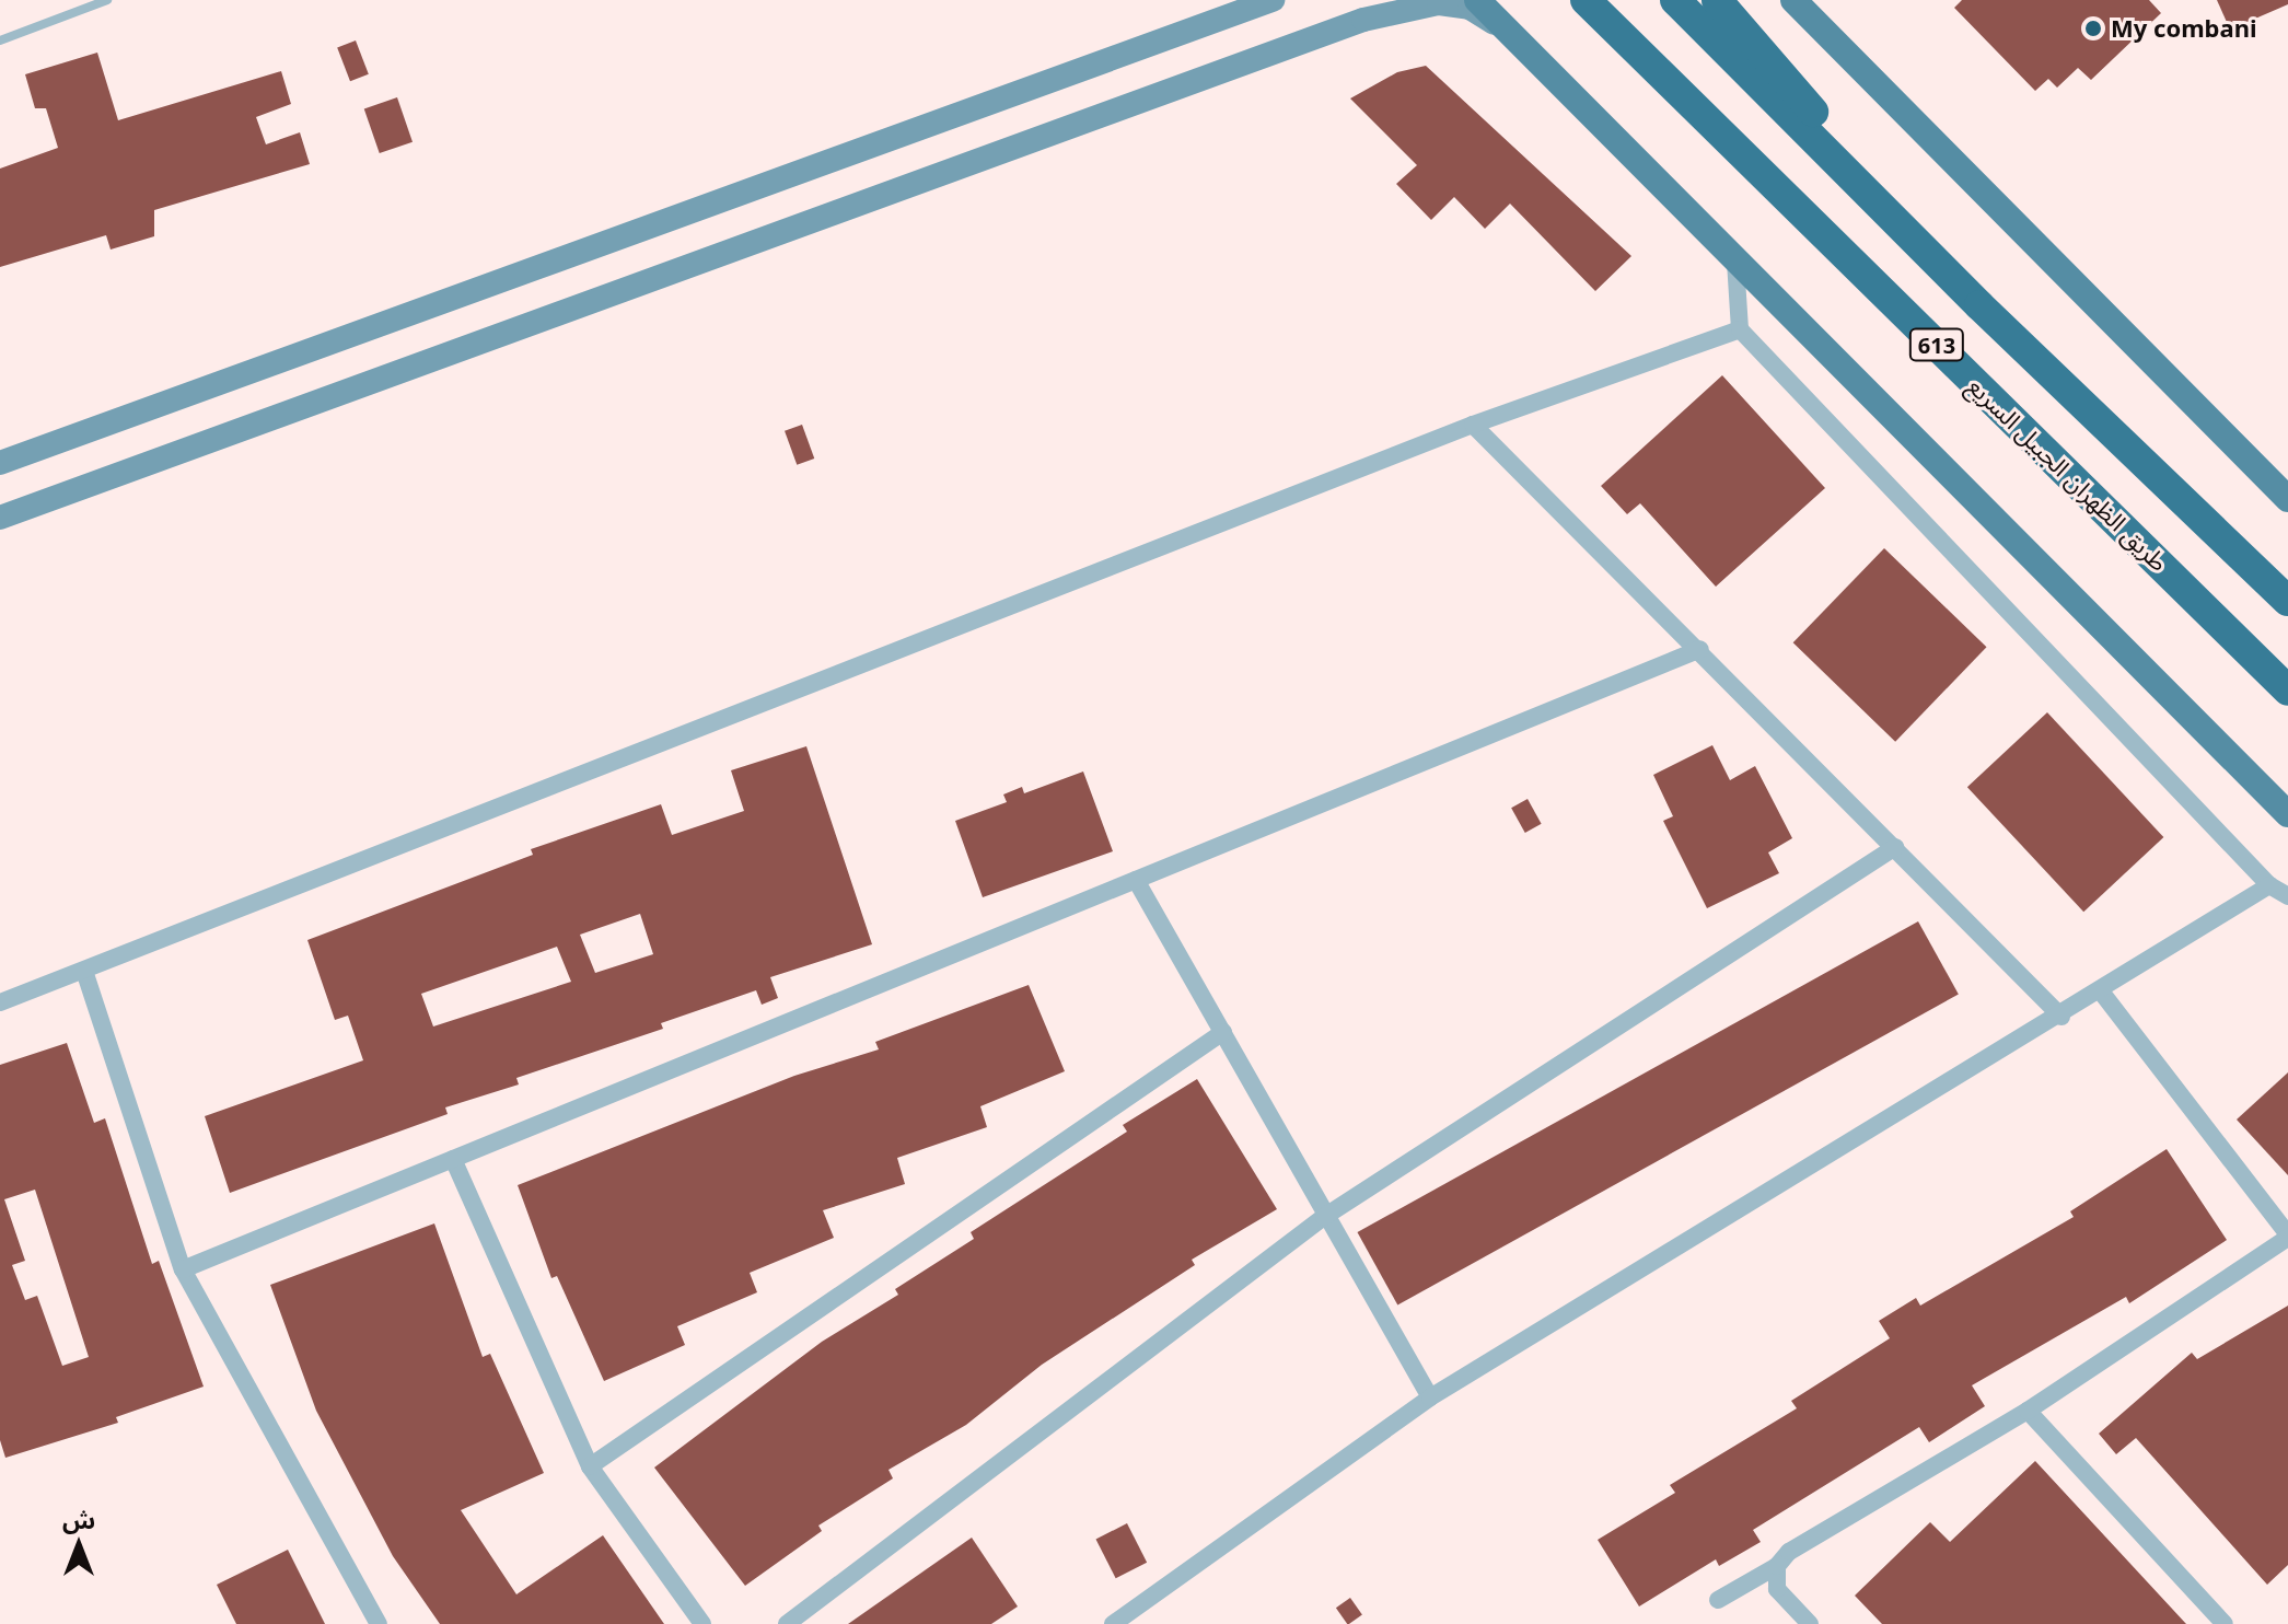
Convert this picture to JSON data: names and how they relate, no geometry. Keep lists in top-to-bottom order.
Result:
{
  "streets": {
    "highway": ["613", "طريق الظهران الجبيل السريع"]
  },
  "places": ["My combani"],
  "north": "top"
}
